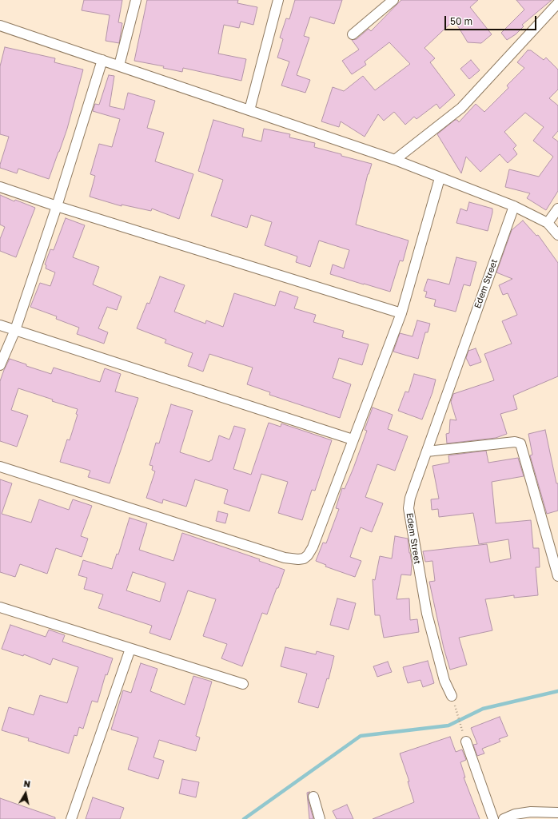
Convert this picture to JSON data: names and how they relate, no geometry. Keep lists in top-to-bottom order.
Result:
{
  "streets": {
    "street": ["Edem Street"]
  },
  "scale_bar": "50 m",
  "north": "top"
}
